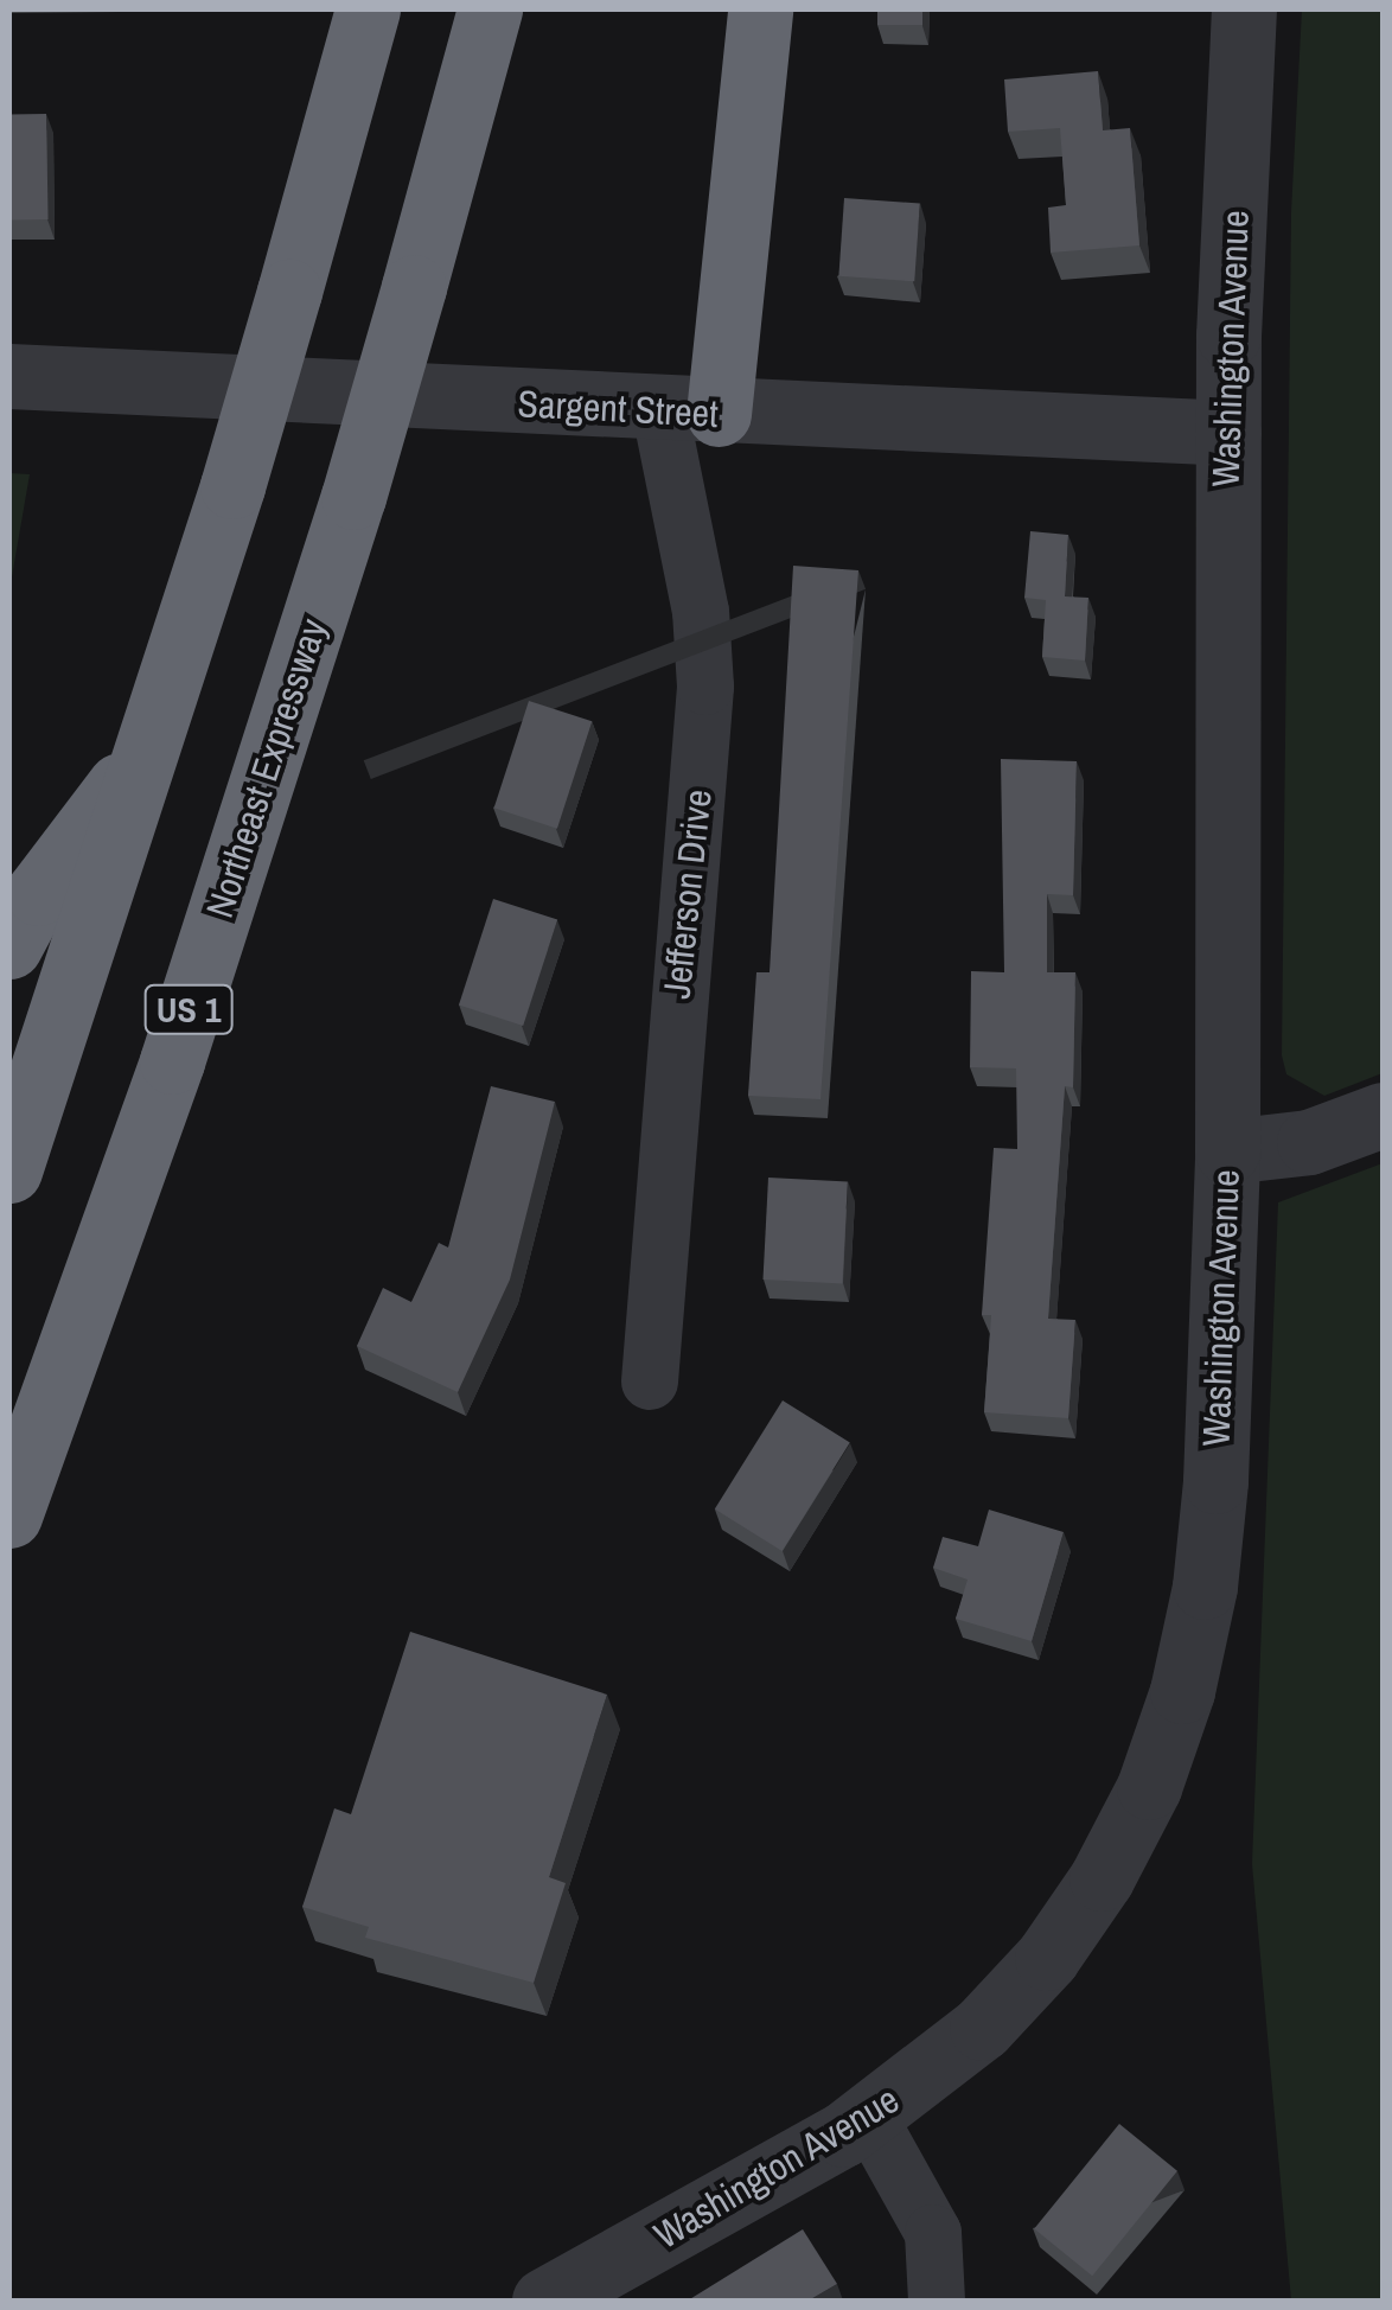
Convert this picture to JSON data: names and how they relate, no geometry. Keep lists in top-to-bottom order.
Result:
{
  "streets": {
    "highway": ["Northeast Expressway", "US 1"],
    "street": ["Washington Avenue", "Sargent Street", "Jefferson Drive"]
  },
  "crossings": [
    ["Washington Avenue", "Sargent Street"],
    ["Sargent Street", "Jefferson Drive"]
  ]
}
